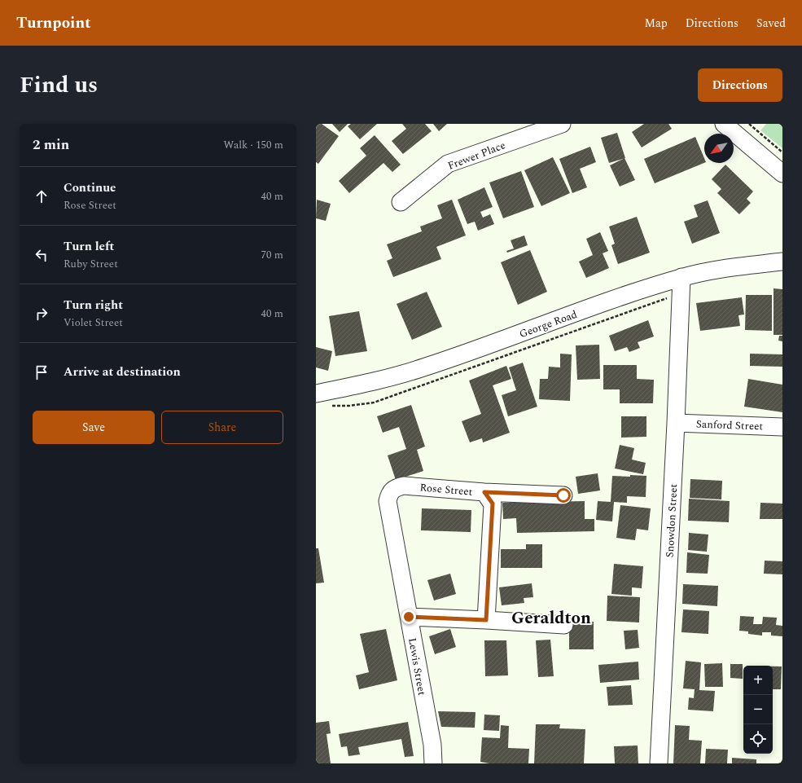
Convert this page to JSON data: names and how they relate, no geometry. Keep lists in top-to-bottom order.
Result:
{
  "streets": {
    "street": [
      "Frewer Place",
      "George Road",
      "Sanford Street",
      "Rose Street",
      "Snowdon Street",
      "Lewis Street"
    ]
  },
  "crossings": [
    ["George Road", "Snowdon Street"],
    ["Sanford Street", "Snowdon Street"],
    ["Rose Street", "Lewis Street"]
  ],
  "districts": ["Geraldton"],
  "north": "bottom left",
  "page": {
    "header": "Turnpoint",
    "nav": ["Map", "Directions", "Saved"],
    "title": "Find us",
    "buttons": [
      "Directions",
      ["Save", "Share"]
    ],
    "heading": ["2 min", "Walk · 150 m"],
    "list": [
      ["Continue", "Rose Street", "40 m"],
      ["Turn left", "Ruby Street", "70 m"],
      ["Turn right", "Violet Street", "40 m"],
      "Arrive at destination"
    ],
    "map_buttons": ["+", "−"]
  }
}
